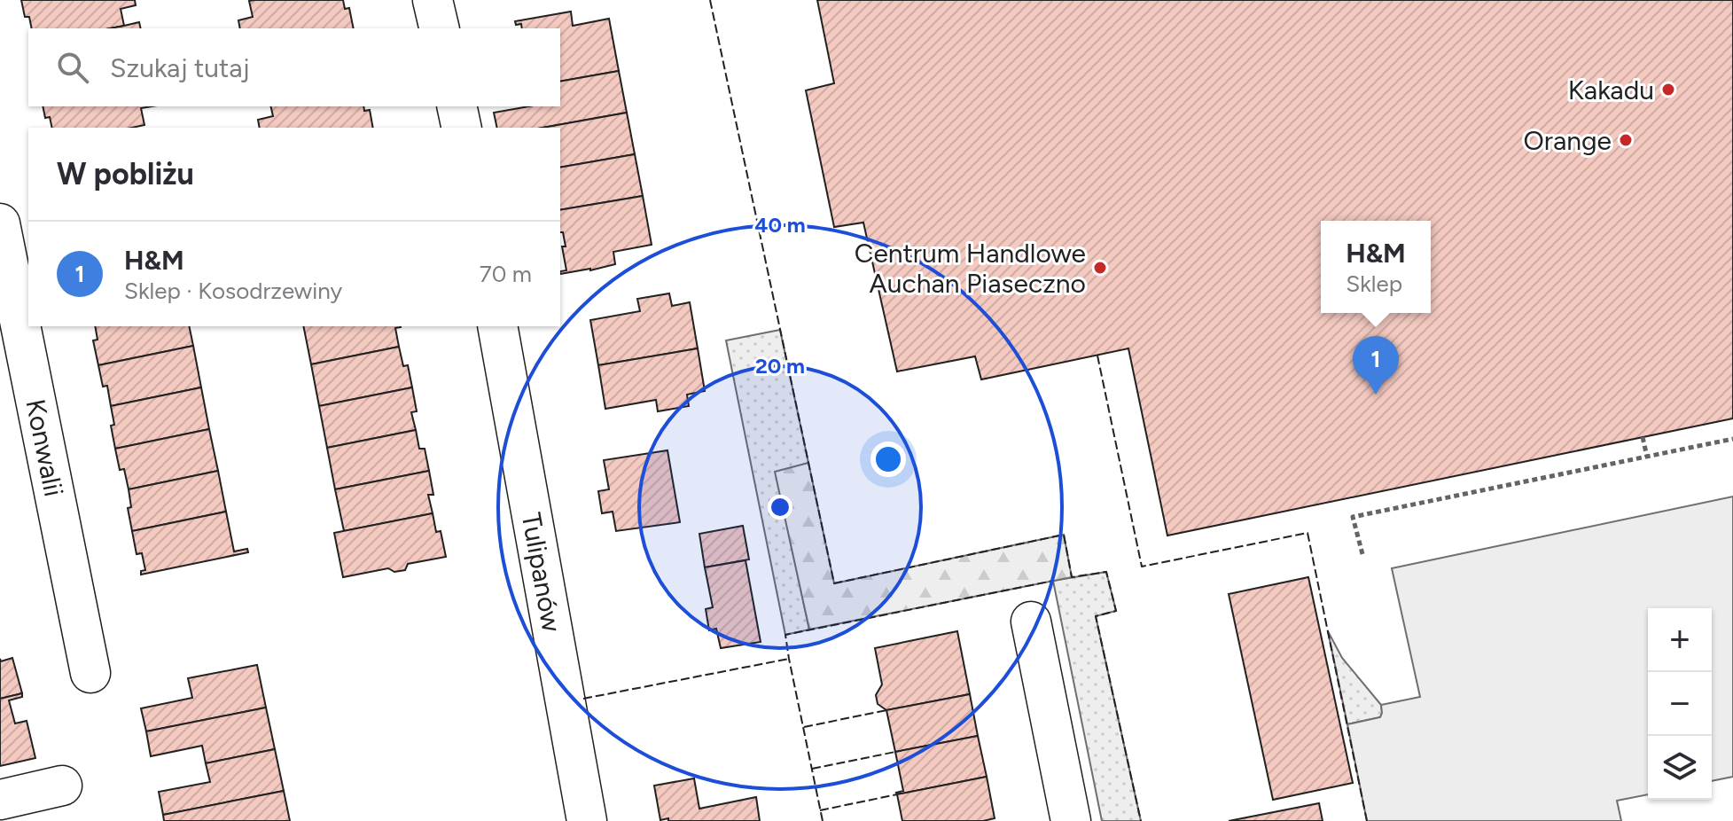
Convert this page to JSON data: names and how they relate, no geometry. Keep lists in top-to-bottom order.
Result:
{
  "streets": {
    "street": ["Konwalii", "Tulipanów"]
  },
  "places": ["Kakadu", "Orange", "Centrum Handlowe Auchan Piaseczno"],
  "page": {
    "search": "Szukaj tutaj",
    "heading": "W pobliżu",
    "list": [
      {
        "mark": "1",
        "name": "H&M",
        "note": "Sklep · Kosodrzewiny",
        "value": "70 m"
      }
    ],
    "popup": ["H&M", "Sklep"],
    "pins": "1",
    "map_buttons": ["+", "−"]
  },
  "rings": ["40 m", "20 m"]
}
